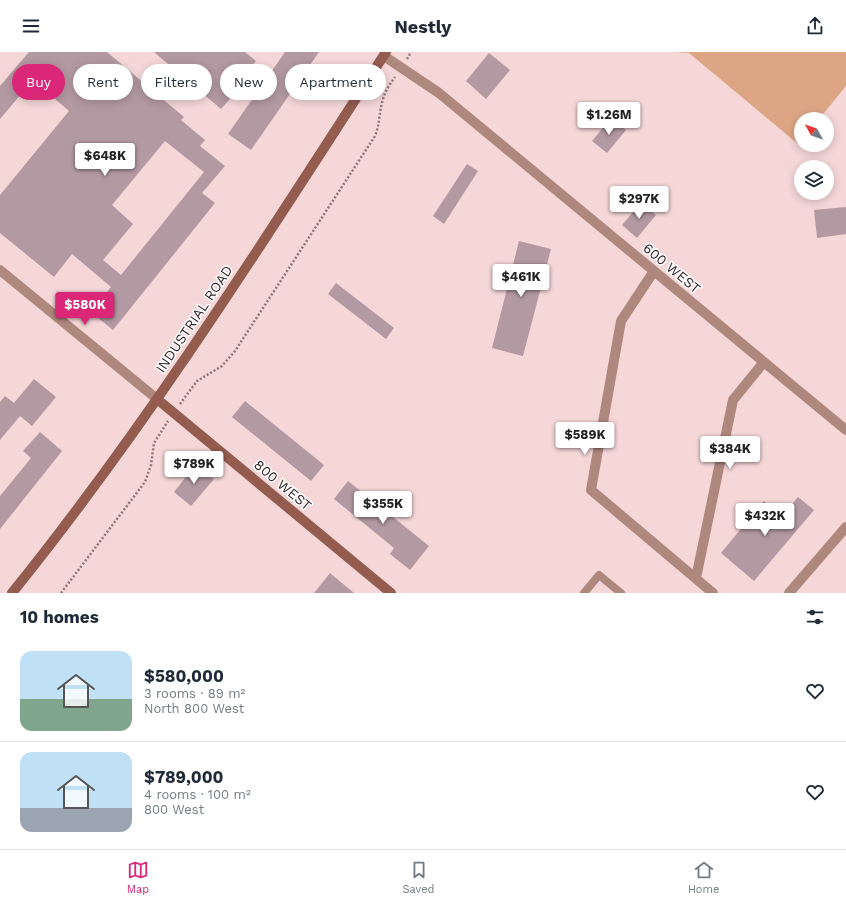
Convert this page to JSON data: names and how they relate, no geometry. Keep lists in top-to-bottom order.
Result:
{
  "streets": {
    "street": ["600 WEST", "INDUSTRIAL ROAD", "800 WEST"]
  },
  "crossings": [
    ["600 WEST", "INDUSTRIAL ROAD"],
    ["INDUSTRIAL ROAD", "800 WEST"]
  ],
  "north": "top left",
  "page": {
    "header": "Nestly",
    "chip": [
      "Buy",
      "Rent",
      "Filters",
      "New",
      "Apartment"
    ],
    "price": [
      "$1.26M",
      "$648K",
      "$297K",
      "$461K",
      "$580K",
      "$589K",
      "$384K",
      "$789K",
      "$355K",
      "$432K"
    ],
    "heading": "10 homes",
    "list": [
      {
        "name": "$580,000",
        "note": "3 rooms · 89 m² · North 800 West"
      },
      {
        "name": "$789,000",
        "note": "4 rooms · 100 m² · 800 West"
      }
    ],
    "tabs": ["Map", "Saved", "Home"]
  }
}
